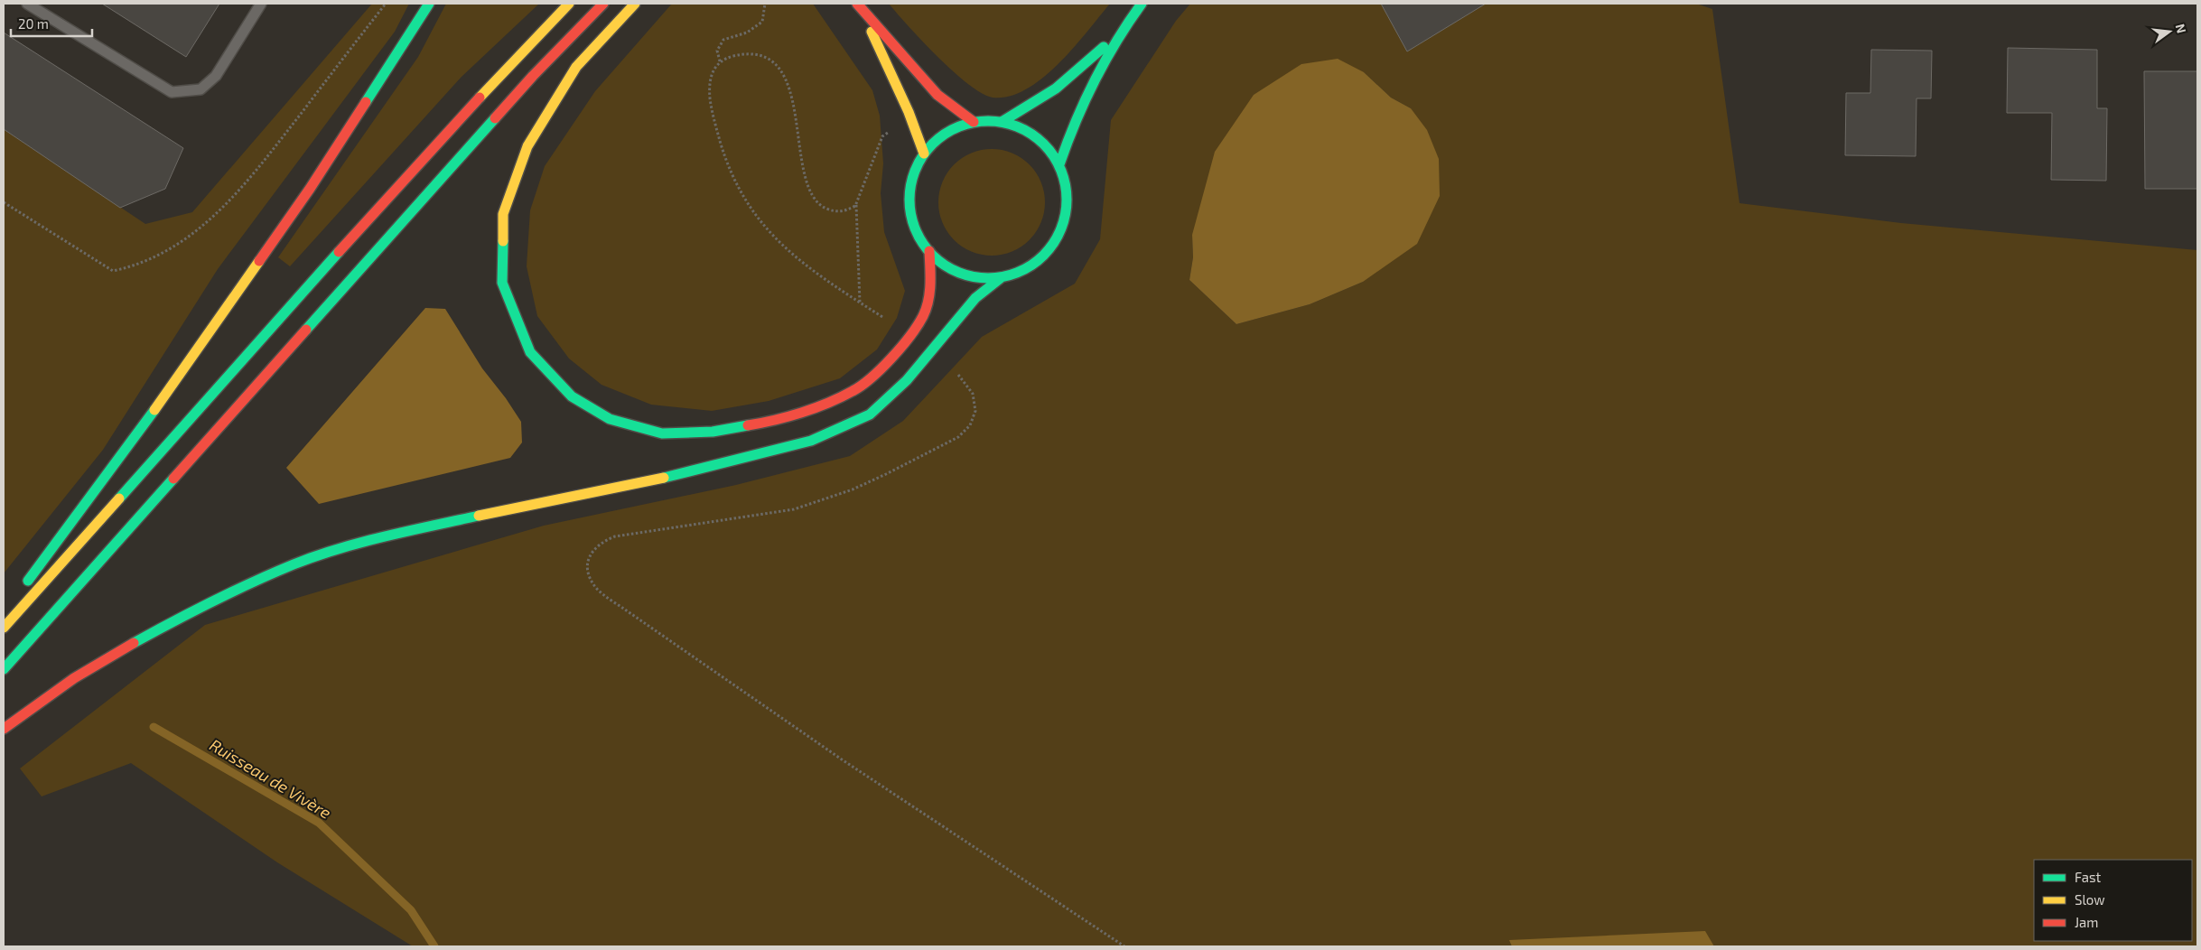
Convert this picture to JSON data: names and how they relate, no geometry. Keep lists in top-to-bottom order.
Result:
{
  "water": ["Ruisseau de Vivère"],
  "legend": ["Fast", "Slow", "Jam"],
  "scale_bar": "20 m",
  "north": "right"
}
